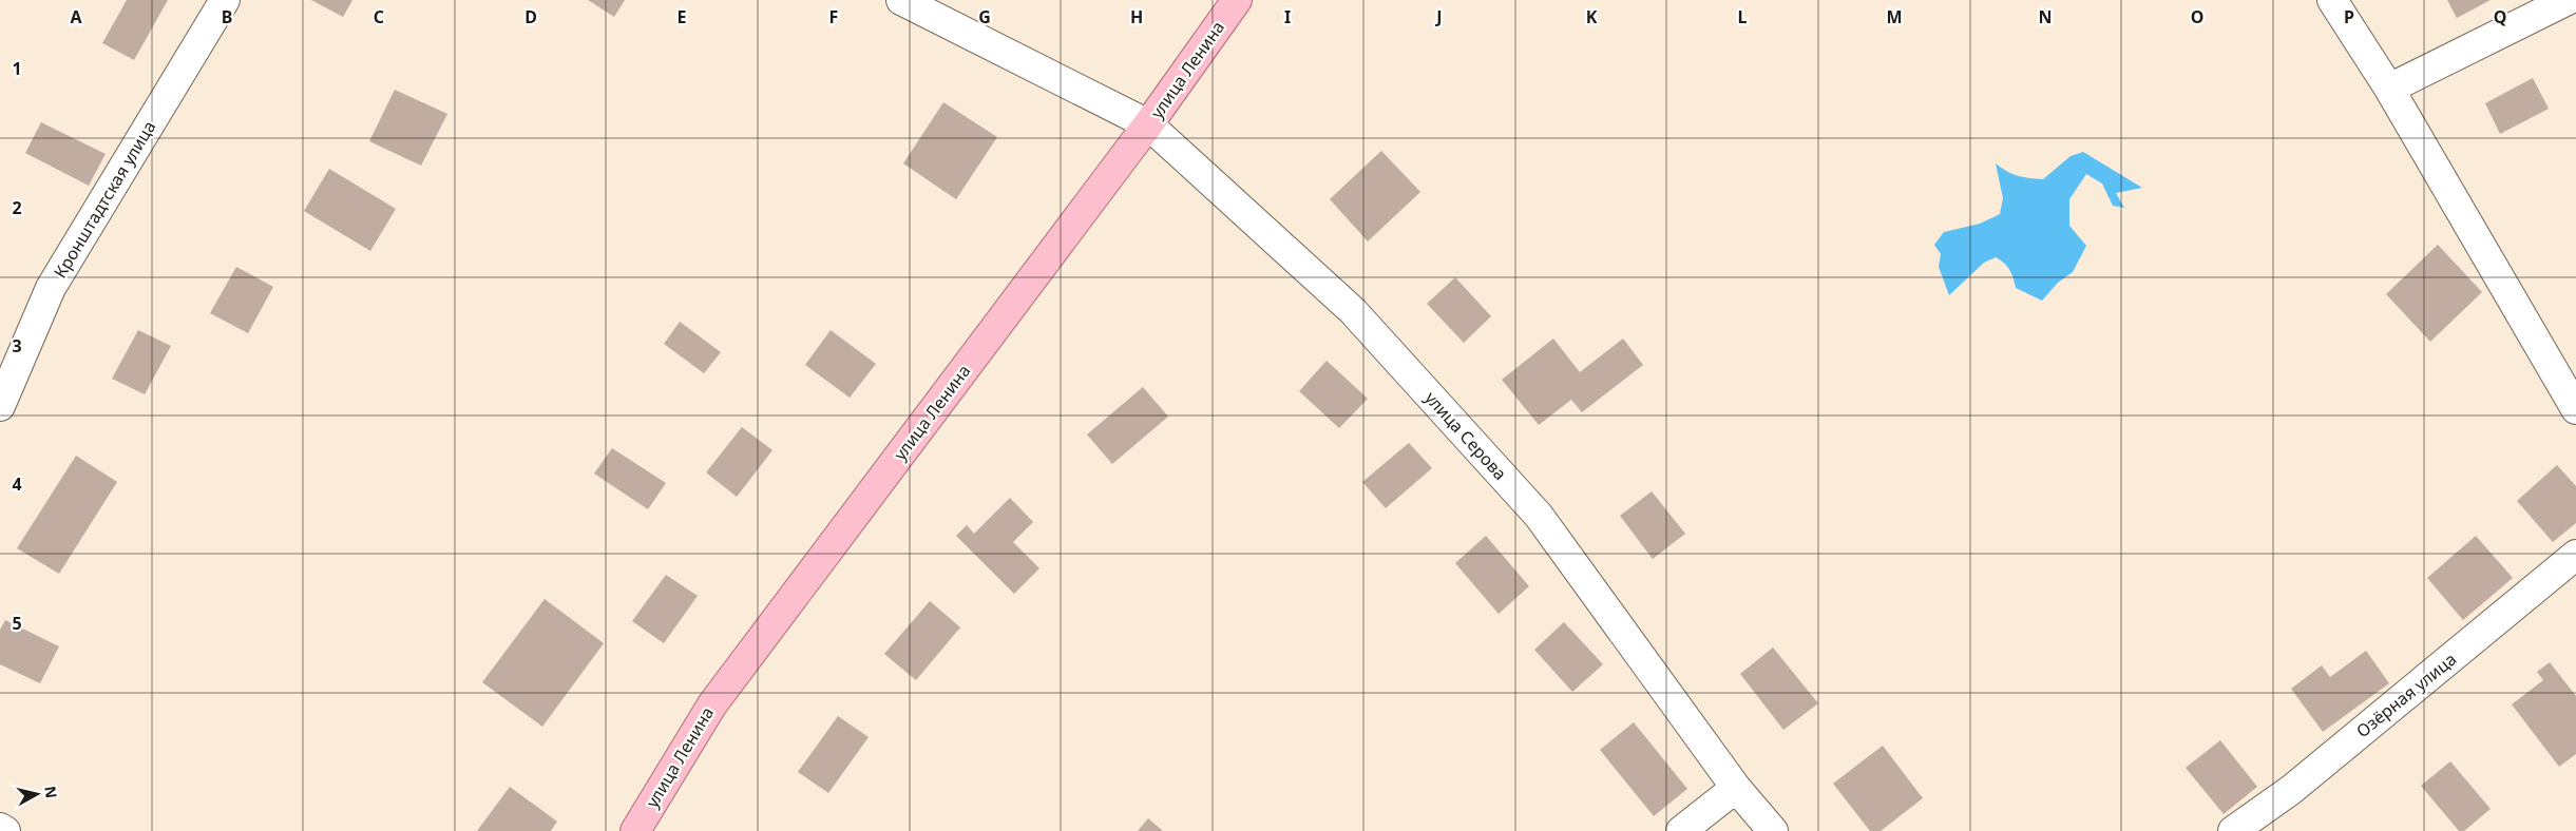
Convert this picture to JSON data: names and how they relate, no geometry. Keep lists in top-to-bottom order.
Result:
{
  "streets": {
    "main road": ["улица Ленина"],
    "street": ["Кронштадтская улица", "улица Серова", "Озёрная улица"]
  },
  "crossings": [
    ["улица Ленина", "улица Серова"]
  ],
  "north": "right",
  "grid": {
    "columns": [
      "A",
      "B",
      "C",
      "D",
      "E",
      "F",
      "G",
      "H",
      "I",
      "J",
      "K",
      "L",
      "M",
      "N",
      "O",
      "P",
      "Q"
    ],
    "rows": [
      "1",
      "2",
      "3",
      "4",
      "5"
    ]
  }
}
